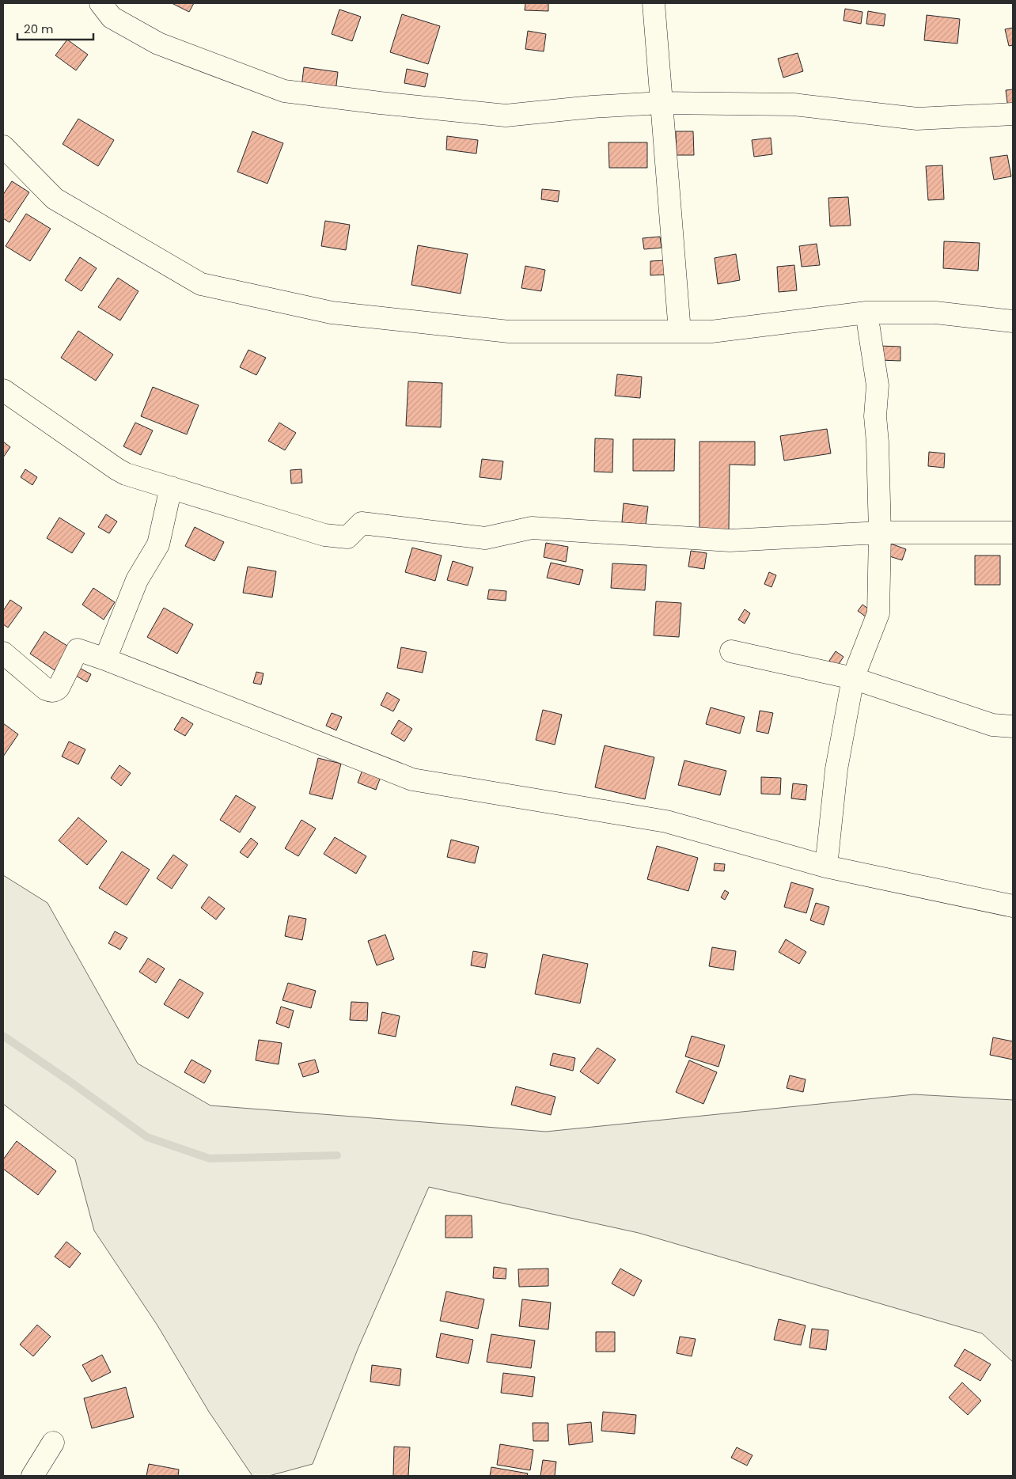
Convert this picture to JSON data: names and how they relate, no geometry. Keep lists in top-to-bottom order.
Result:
{
  "scale_bar": "20 m"
}
